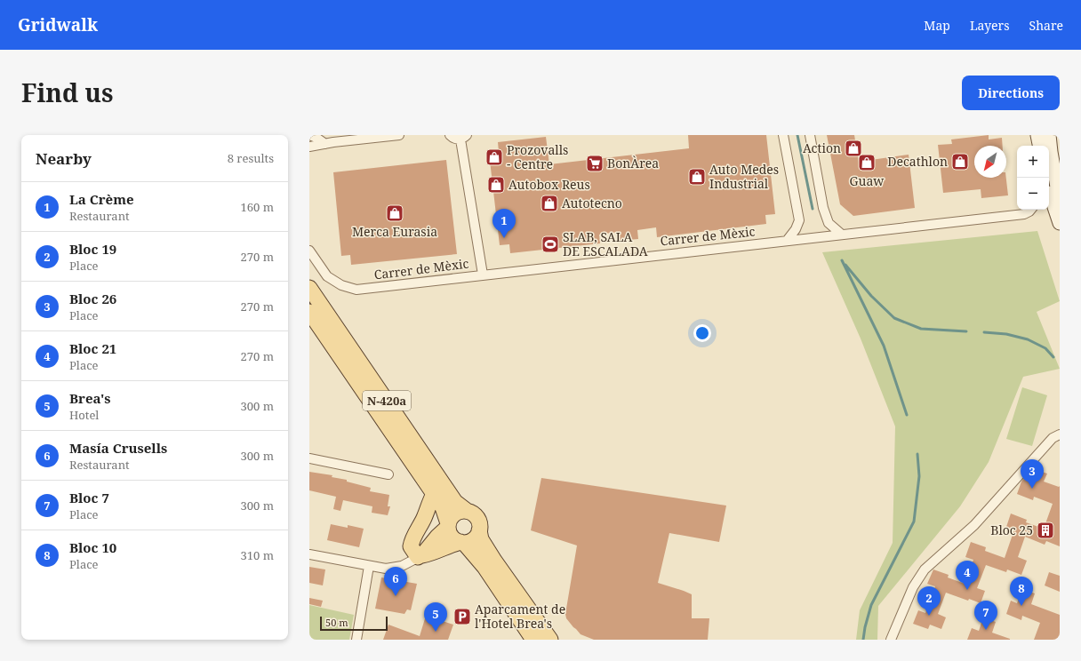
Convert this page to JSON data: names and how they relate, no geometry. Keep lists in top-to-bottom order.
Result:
{
  "streets": {
    "main road": ["N-420a"],
    "street": ["Carrer de Mèxic"]
  },
  "places": {
    "shop": [
      "Action",
      "Prozovalls - Centre",
      "Decathlon",
      "Guaw",
      "Auto Medes Industrial",
      "Autobox Reus",
      "Autotecno",
      "Merca Eurasia"
    ],
    "supermarket": ["BonÀrea"],
    "sports": ["SLAB, SALA DE ESCALADA"],
    "building": ["Bloc 25"],
    "parking": ["Aparcament de l'Hotel Brea's"]
  },
  "scale_bar": "50 m",
  "north": "bottom left",
  "page": {
    "header": "Gridwalk",
    "nav": ["Map", "Layers", "Share"],
    "title": "Find us",
    "buttons": "Directions",
    "heading": ["Nearby", "8 results"],
    "map_buttons": ["+", "−"],
    "list": [
      {
        "mark": "1",
        "name": "La Crème",
        "note": "Restaurant",
        "value": "160 m"
      },
      {
        "mark": "2",
        "name": "Bloc 19",
        "note": "Place",
        "value": "270 m"
      },
      {
        "mark": "3",
        "name": "Bloc 26",
        "note": "Place",
        "value": "270 m"
      },
      {
        "mark": "4",
        "name": "Bloc 21",
        "note": "Place",
        "value": "270 m"
      },
      {
        "mark": "5",
        "name": "Brea's",
        "note": "Hotel",
        "value": "300 m"
      },
      {
        "mark": "6",
        "name": "Masía Crusells",
        "note": "Restaurant",
        "value": "300 m"
      },
      {
        "mark": "7",
        "name": "Bloc 7",
        "note": "Place",
        "value": "300 m"
      },
      {
        "mark": "8",
        "name": "Bloc 10",
        "note": "Place",
        "value": "310 m"
      }
    ],
    "pins": [
      "1",
      "3",
      "4",
      "6",
      "8",
      "2",
      "7",
      "5"
    ],
    "scale": "50 m"
  }
}
